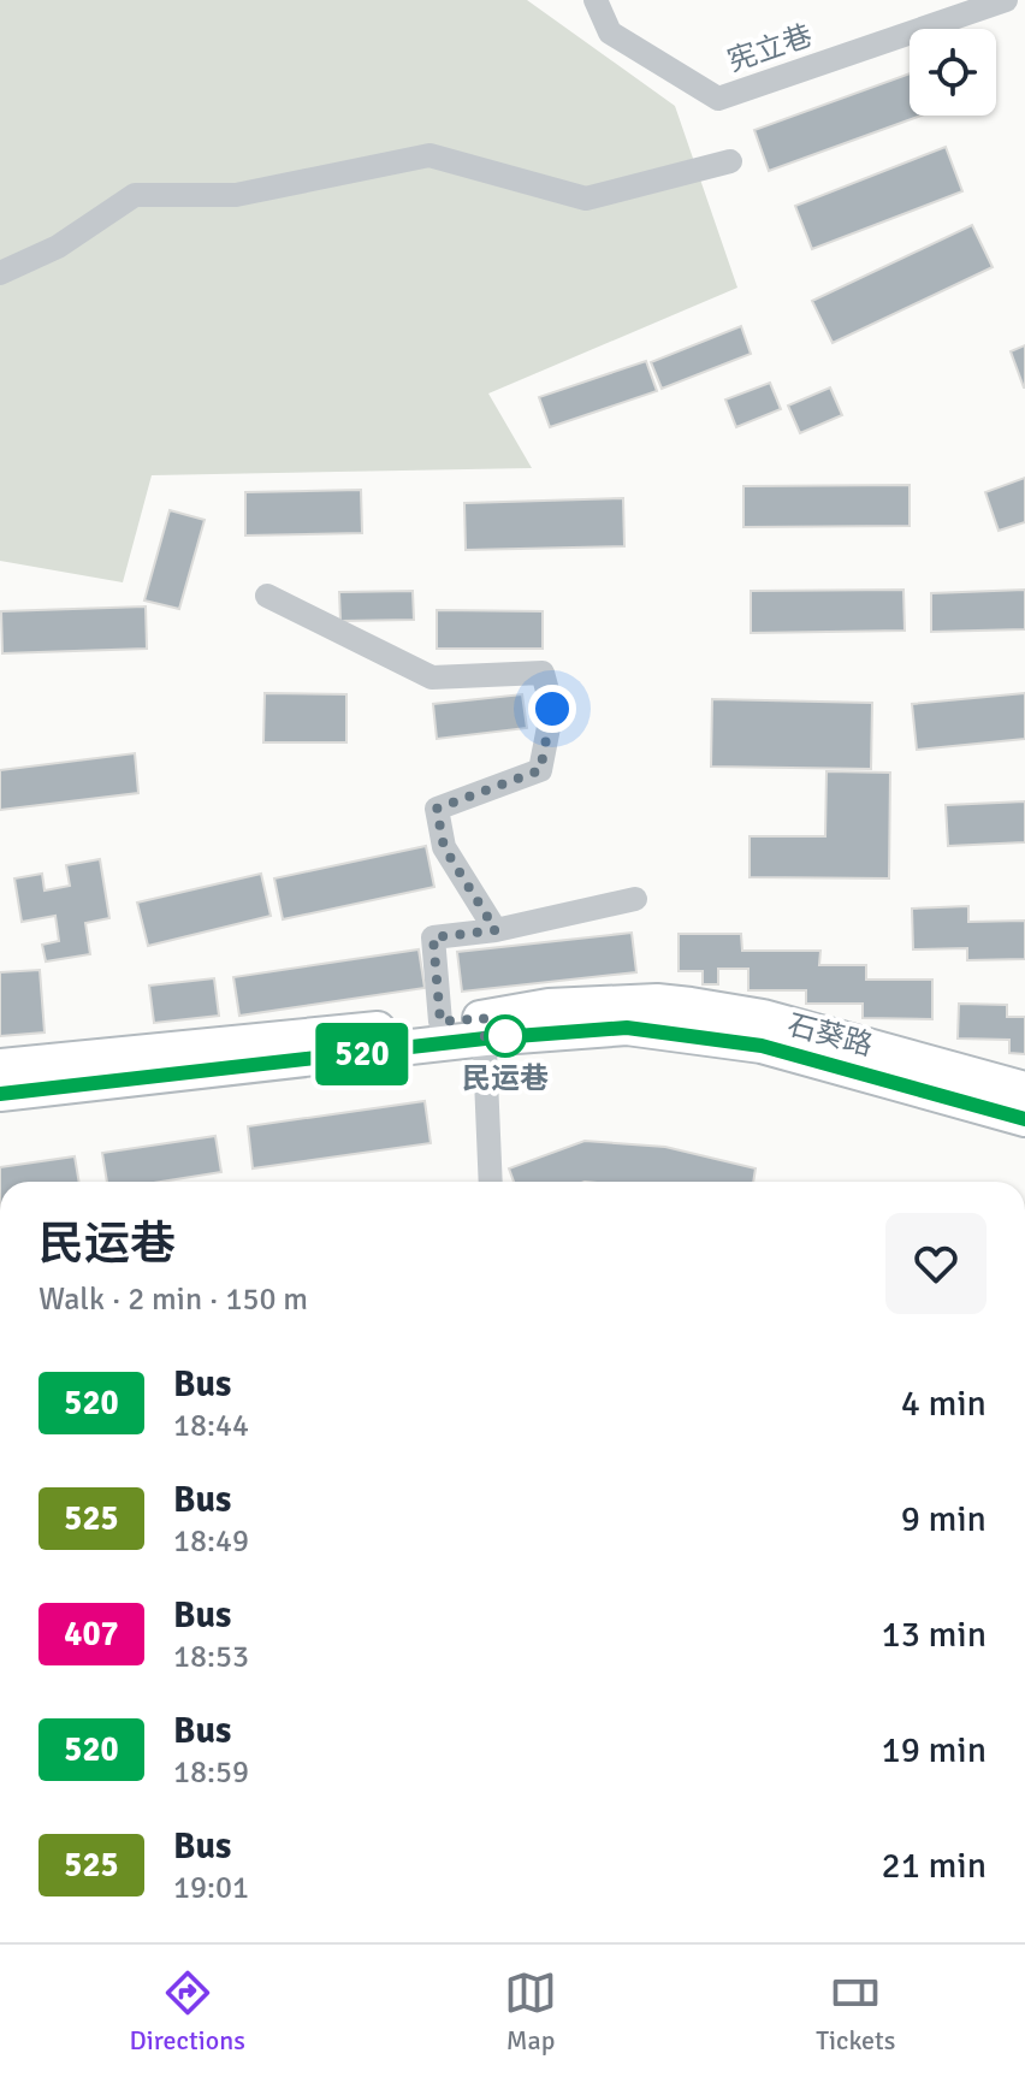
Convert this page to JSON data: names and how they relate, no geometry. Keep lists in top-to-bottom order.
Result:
{
  "streets": {
    "main road": ["石葵路"],
    "street": ["宪立巷"]
  },
  "places": ["民运巷"],
  "lines": ["bus line 520"],
  "page": {
    "on_map": "520",
    "heading": ["民运巷", "Walk · 2 min · 150 m"],
    "list": [
      {
        "mark": "520",
        "name": "Bus",
        "note": "18:44",
        "value": "4 min"
      },
      {
        "mark": "525",
        "name": "Bus",
        "note": "18:49",
        "value": "9 min"
      },
      {
        "mark": "407",
        "name": "Bus",
        "note": "18:53",
        "value": "13 min"
      },
      {
        "mark": "520",
        "name": "Bus",
        "note": "18:59",
        "value": "19 min"
      },
      {
        "mark": "525",
        "name": "Bus",
        "note": "19:01",
        "value": "21 min"
      }
    ],
    "tabs": ["Directions", "Map", "Tickets"]
  }
}
